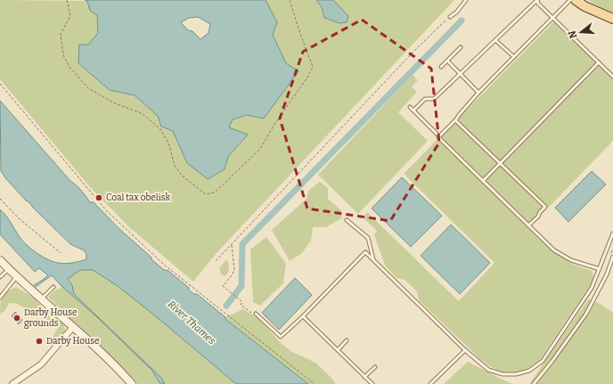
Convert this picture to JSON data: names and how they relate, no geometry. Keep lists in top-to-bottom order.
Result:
{
  "water": ["River Thames"],
  "places": ["Coal tax obelisk", "Darby House grounds", "Darby House"],
  "north": "left"
}
